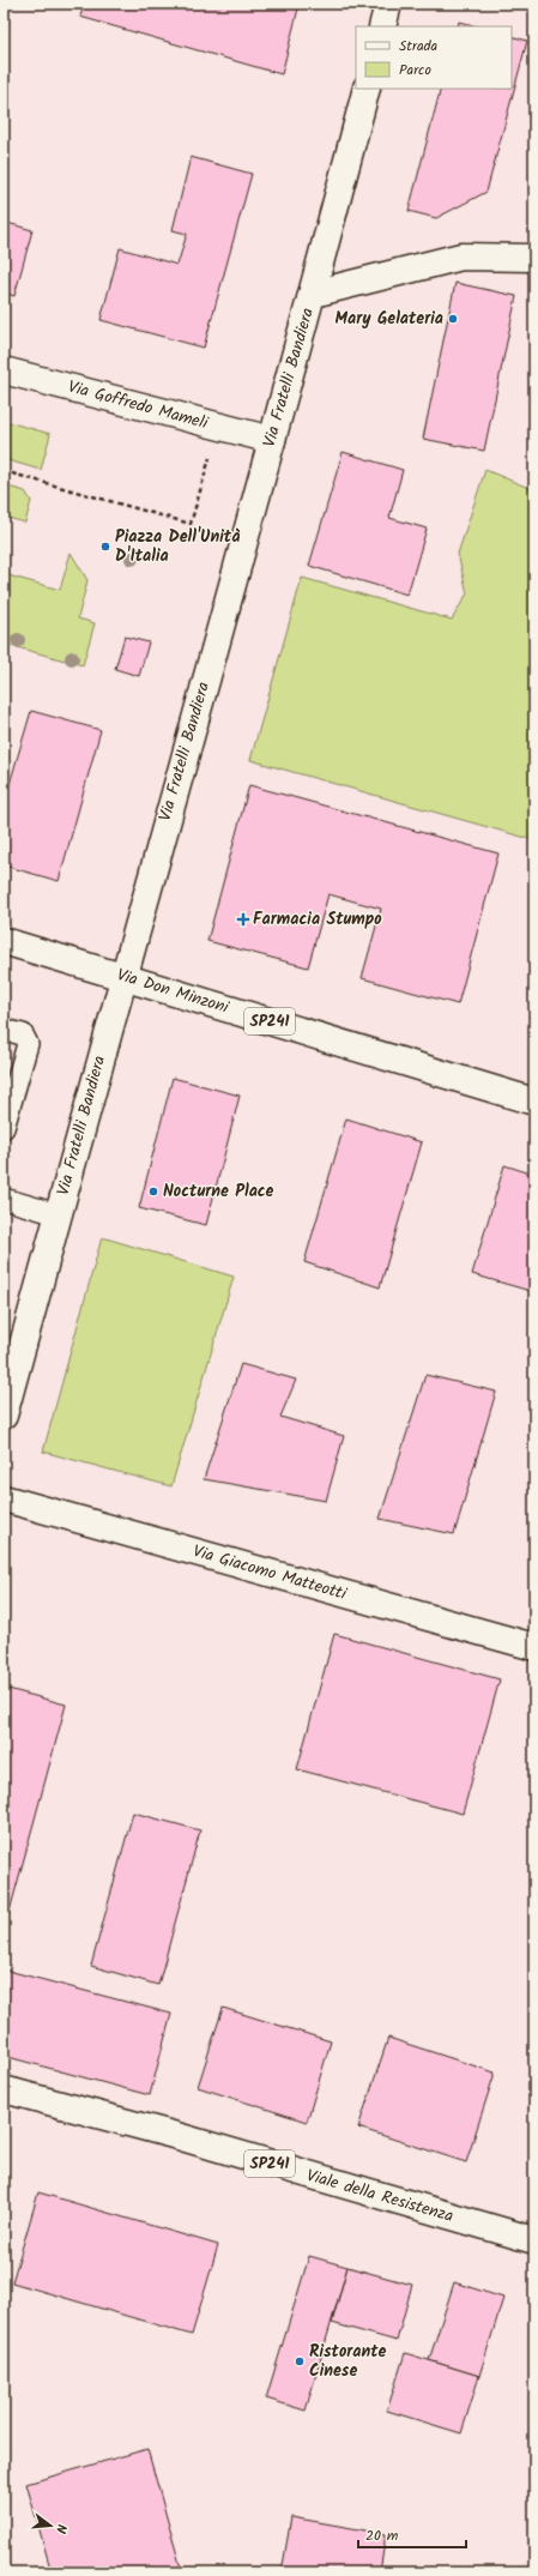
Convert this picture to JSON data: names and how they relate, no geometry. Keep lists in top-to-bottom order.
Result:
{
  "streets": {
    "street": [
      "Via Fratelli Bandiera",
      "Via Goffredo Mameli",
      "Via Don Minzoni",
      "SP241",
      "Via Giacomo Matteotti",
      "Viale della Resistenza"
    ]
  },
  "crossings": [
    ["Via Fratelli Bandiera", "Via Goffredo Mameli"],
    ["Via Fratelli Bandiera", "Via Don Minzoni"]
  ],
  "places": {
    "other": [
      "Mary Gelateria",
      "Piazza Dell'Unità D'Italia",
      "Nocturne Place",
      "Ristorante Cinese"
    ],
    "health": ["Farmacia Stumpo"]
  },
  "legend": ["Strada", "Parco"],
  "scale_bar": "20 m",
  "north": "right"
}
